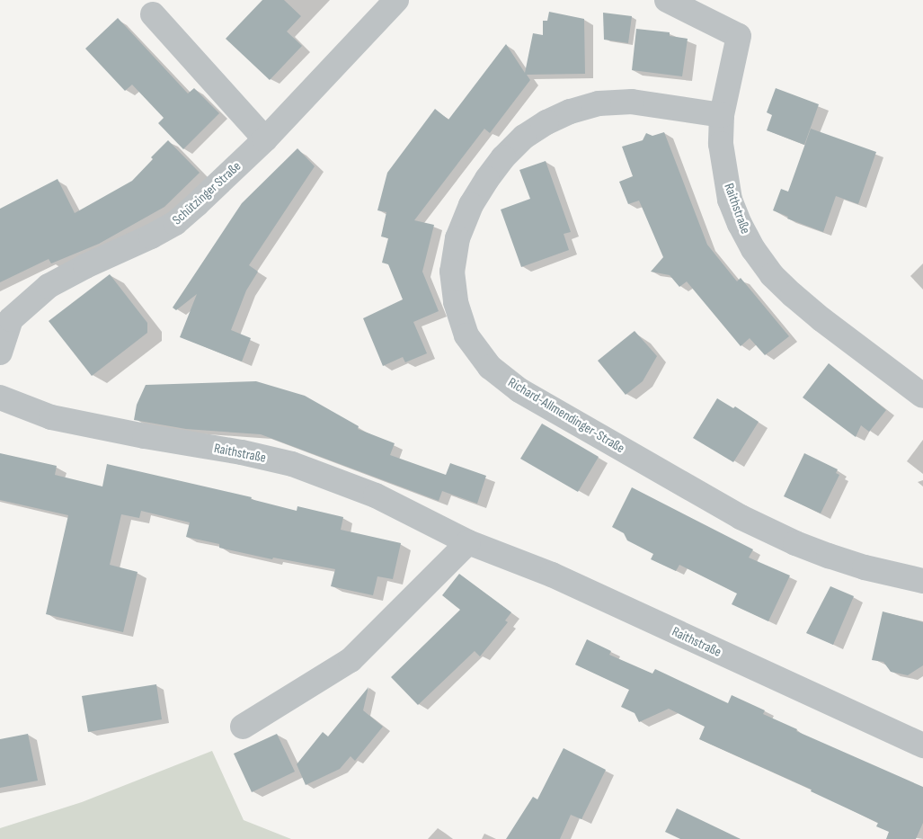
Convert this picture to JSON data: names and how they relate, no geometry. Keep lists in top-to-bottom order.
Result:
{
  "streets": {
    "street": ["Schützinger Straße", "Raithstraße", "Richard-Allmendinger-Straße"]
  },
  "crossings": [
    ["Raithstraße", "Richard-Allmendinger-Straße"]
  ]
}
